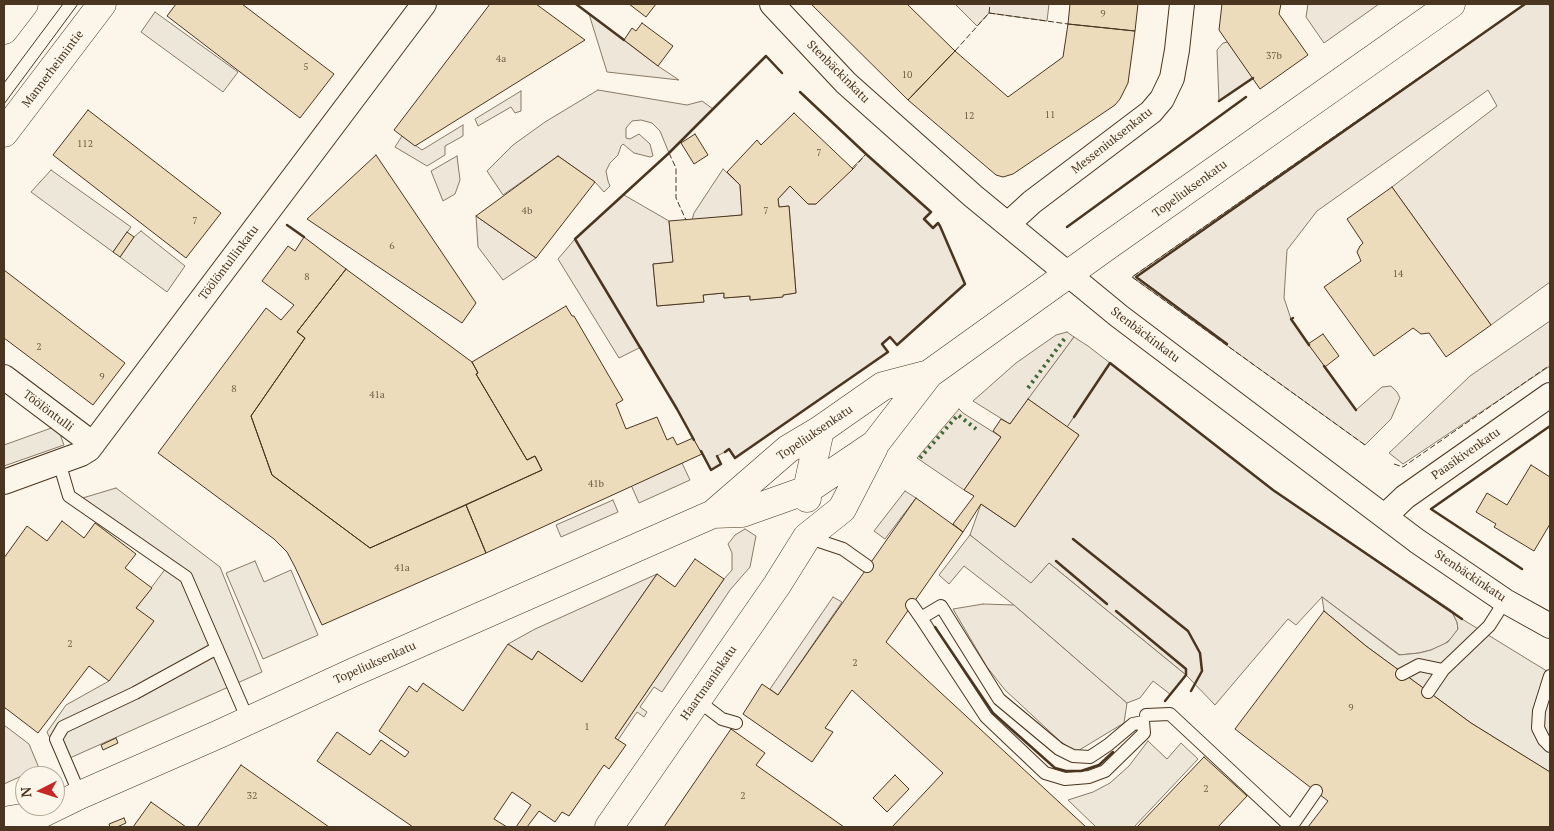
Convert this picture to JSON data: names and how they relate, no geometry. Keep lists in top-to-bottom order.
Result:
{
  "streets": {
    "main road": ["Mannerheimintie", "Topeliuksenkatu", "Haartmaninkatu"],
    "street": [
      "Stenbäckinkatu",
      "Messeniuksenkatu",
      "Töölöntullinkatu",
      "Töölöntulli",
      "Paasikivenkatu"
    ]
  },
  "crossings": [
    ["Stenbäckinkatu", "Messeniuksenkatu"],
    ["Stenbäckinkatu", "Topeliuksenkatu"],
    ["Stenbäckinkatu", "Paasikivenkatu"],
    ["Topeliuksenkatu", "Haartmaninkatu"],
    ["Töölöntullinkatu", "Töölöntulli"]
  ],
  "house_numbers": [
    "9",
    "37b",
    "4a",
    "5",
    "10",
    "11",
    "12",
    "112",
    "7",
    "4b",
    "7",
    "7",
    "6",
    "14",
    "8",
    "2",
    "9",
    "8",
    "41a",
    "41b",
    "41a",
    "2",
    "2",
    "9",
    "1",
    "2",
    "32",
    "2"
  ],
  "north": "left"
}
